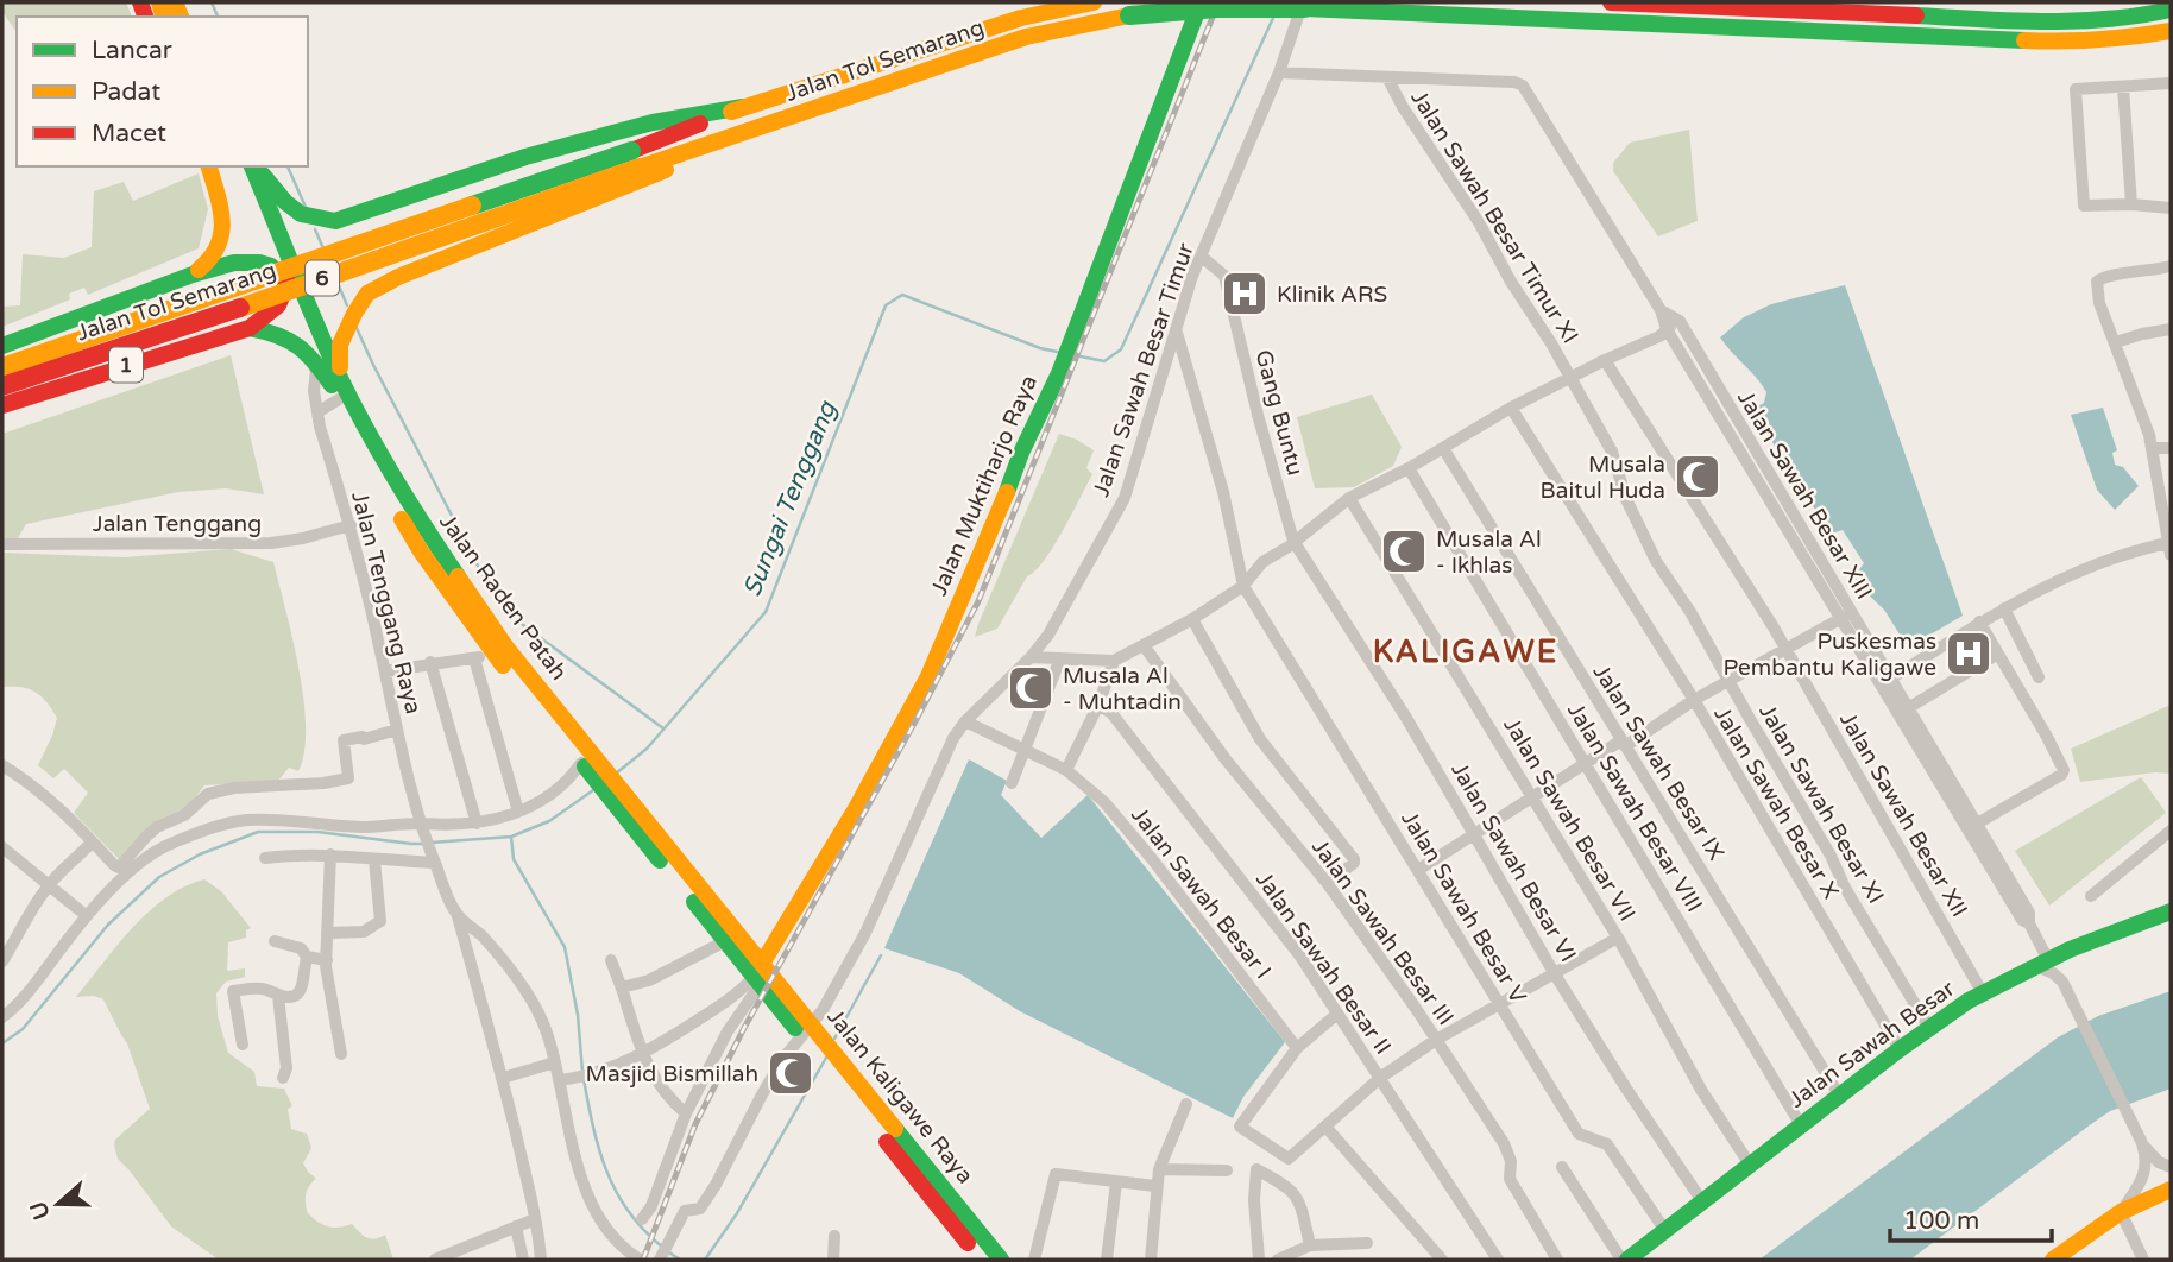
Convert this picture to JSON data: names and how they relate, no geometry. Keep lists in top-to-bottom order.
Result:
{
  "streets": {
    "main road": [
      "Jalan Tol Semarang",
      "6",
      "1",
      "Jalan Muktiharjo Raya",
      "Jalan Raden Patah",
      "Jalan Sawah Besar",
      "Jalan Kaligawe Raya"
    ],
    "street": [
      "Jalan Sawah Besar Timur XI",
      "Jalan Sawah Besar Timur",
      "Gang Buntu",
      "Jalan Sawah Besar XIII",
      "Jalan Tenggang",
      "Jalan Tenggang Raya",
      "Jalan Sawah Besar IX",
      "Jalan Sawah Besar X",
      "Jalan Sawah Besar XI",
      "Jalan Sawah Besar VIII",
      "Jalan Sawah Besar XII",
      "Jalan Sawah Besar VII",
      "Jalan Sawah Besar VI",
      "Jalan Sawah Besar I",
      "Jalan Sawah Besar V",
      "Jalan Sawah Besar III",
      "Jalan Sawah Besar II"
    ]
  },
  "crossings": [
    ["Jalan Tol Semarang", "Jalan Sawah Besar Timur"],
    ["Jalan Sawah Besar Timur XI", "Jalan Sawah Besar XIII"],
    ["Jalan Sawah Besar Timur XI", "Jalan Sawah Besar XI"],
    ["1", "Jalan Raden Patah"],
    ["Jalan Sawah Besar Timur", "Gang Buntu"],
    ["Jalan Sawah Besar Timur", "Jalan Sawah Besar I"],
    ["Jalan Sawah Besar Timur", "Jalan Sawah Besar V"],
    ["Jalan Sawah Besar Timur", "Jalan Kaligawe Raya"],
    ["Gang Buntu", "Jalan Sawah Besar VI"],
    ["Jalan Muktiharjo Raya", "Jalan Raden Patah"],
    ["Jalan Muktiharjo Raya", "Jalan Kaligawe Raya"],
    ["Jalan Sawah Besar XIII", "Jalan Sawah Besar"],
    ["Jalan Tenggang", "Jalan Tenggang Raya"],
    ["Jalan Raden Patah", "Jalan Kaligawe Raya"],
    ["Jalan Sawah Besar IX", "Jalan Sawah Besar"],
    ["Jalan Sawah Besar X", "Jalan Sawah Besar"],
    ["Jalan Sawah Besar XI", "Jalan Sawah Besar"],
    ["Jalan Sawah Besar VIII", "Jalan Sawah Besar"],
    ["Jalan Sawah Besar XII", "Jalan Sawah Besar"],
    ["Jalan Sawah Besar VII", "Jalan Sawah Besar"],
    ["Jalan Sawah Besar VI", "Jalan Sawah Besar"],
    ["Jalan Sawah Besar V", "Jalan Sawah Besar"]
  ],
  "districts": ["KALIGAWE"],
  "water": ["Sungai Tenggang"],
  "places": {
    "hospital": ["Klinik ARS", "Puskesmas Pembantu Kaligawe"],
    "mosque": [
      "Musala Baitul Huda",
      "Musala Al - Ikhlas",
      "Musala Al - Muhtadin",
      "Masjid Bismillah"
    ]
  },
  "legend": ["Lancar", "Padat", "Macet"],
  "scale_bar": "100 m",
  "north": "left"
}
